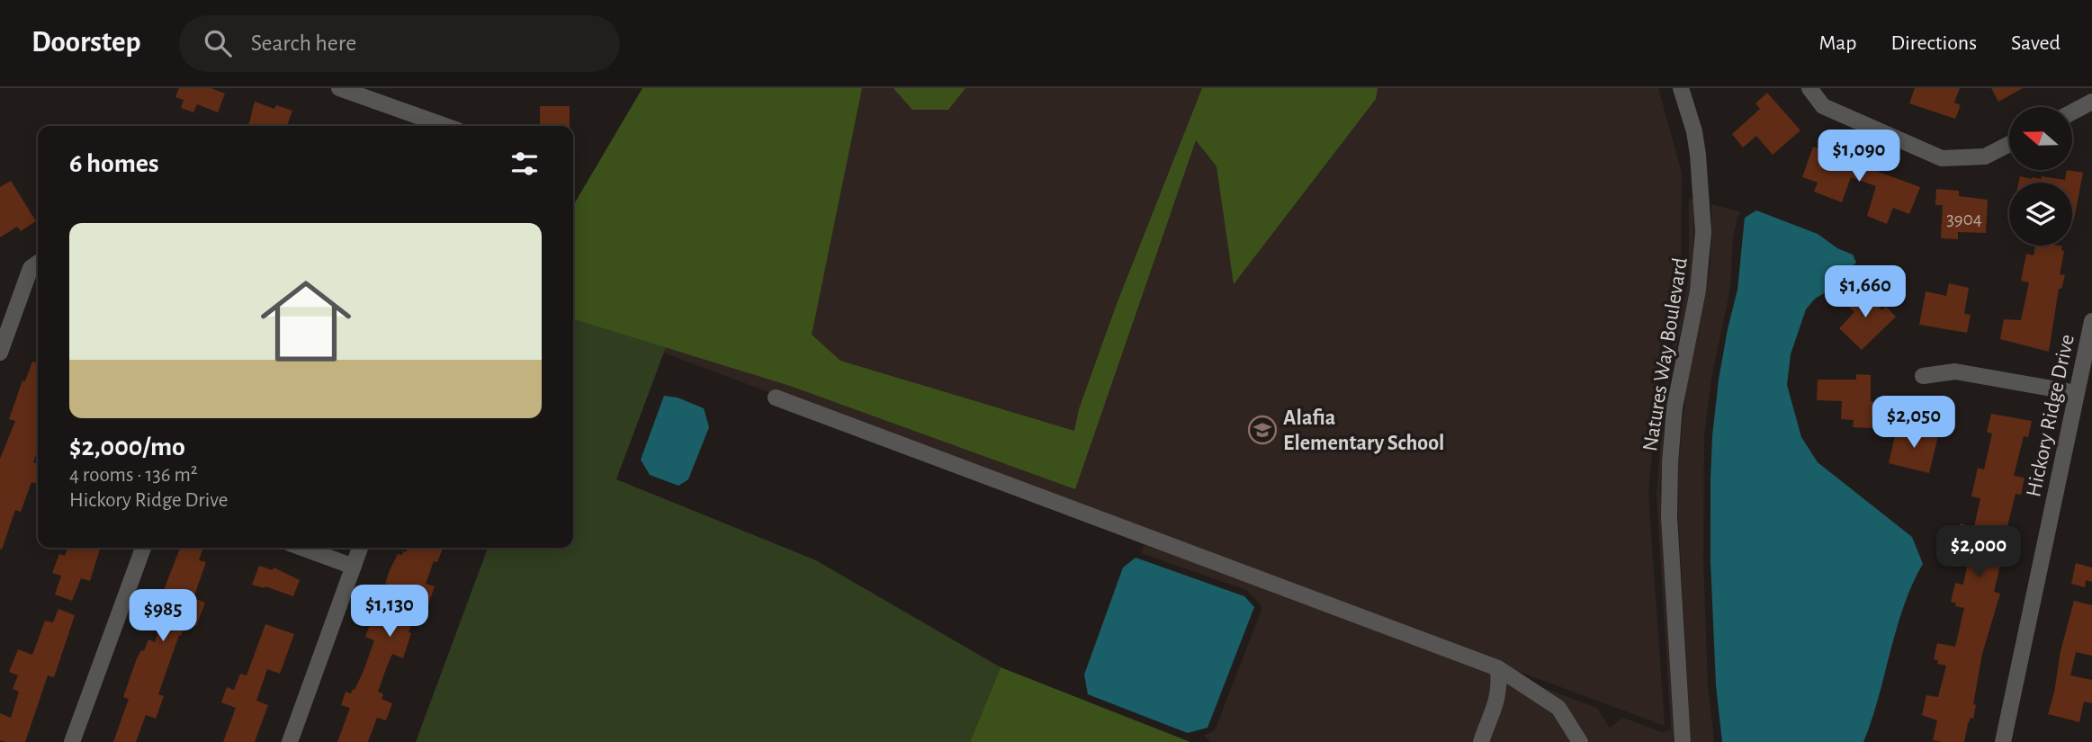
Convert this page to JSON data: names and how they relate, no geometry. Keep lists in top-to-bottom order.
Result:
{
  "streets": {
    "street": ["Natures Way Boulevard", "Hickory Ridge Drive"]
  },
  "places": {
    "school or university": ["Alafia Elementary School"]
  },
  "house_numbers": ["3904"],
  "north": "left",
  "page": {
    "header": "Doorstep",
    "search": "Search here",
    "nav": ["Map", "Directions", "Saved"],
    "heading": "6 homes",
    "price": [
      "$1,090",
      "$1,660",
      "$2,050",
      "$2,000",
      "$1,130",
      "$985"
    ],
    "list": [
      {
        "name": "$2,000/mo",
        "note": "4 rooms · 136 m² · Hickory Ridge Drive"
      }
    ]
  }
}
